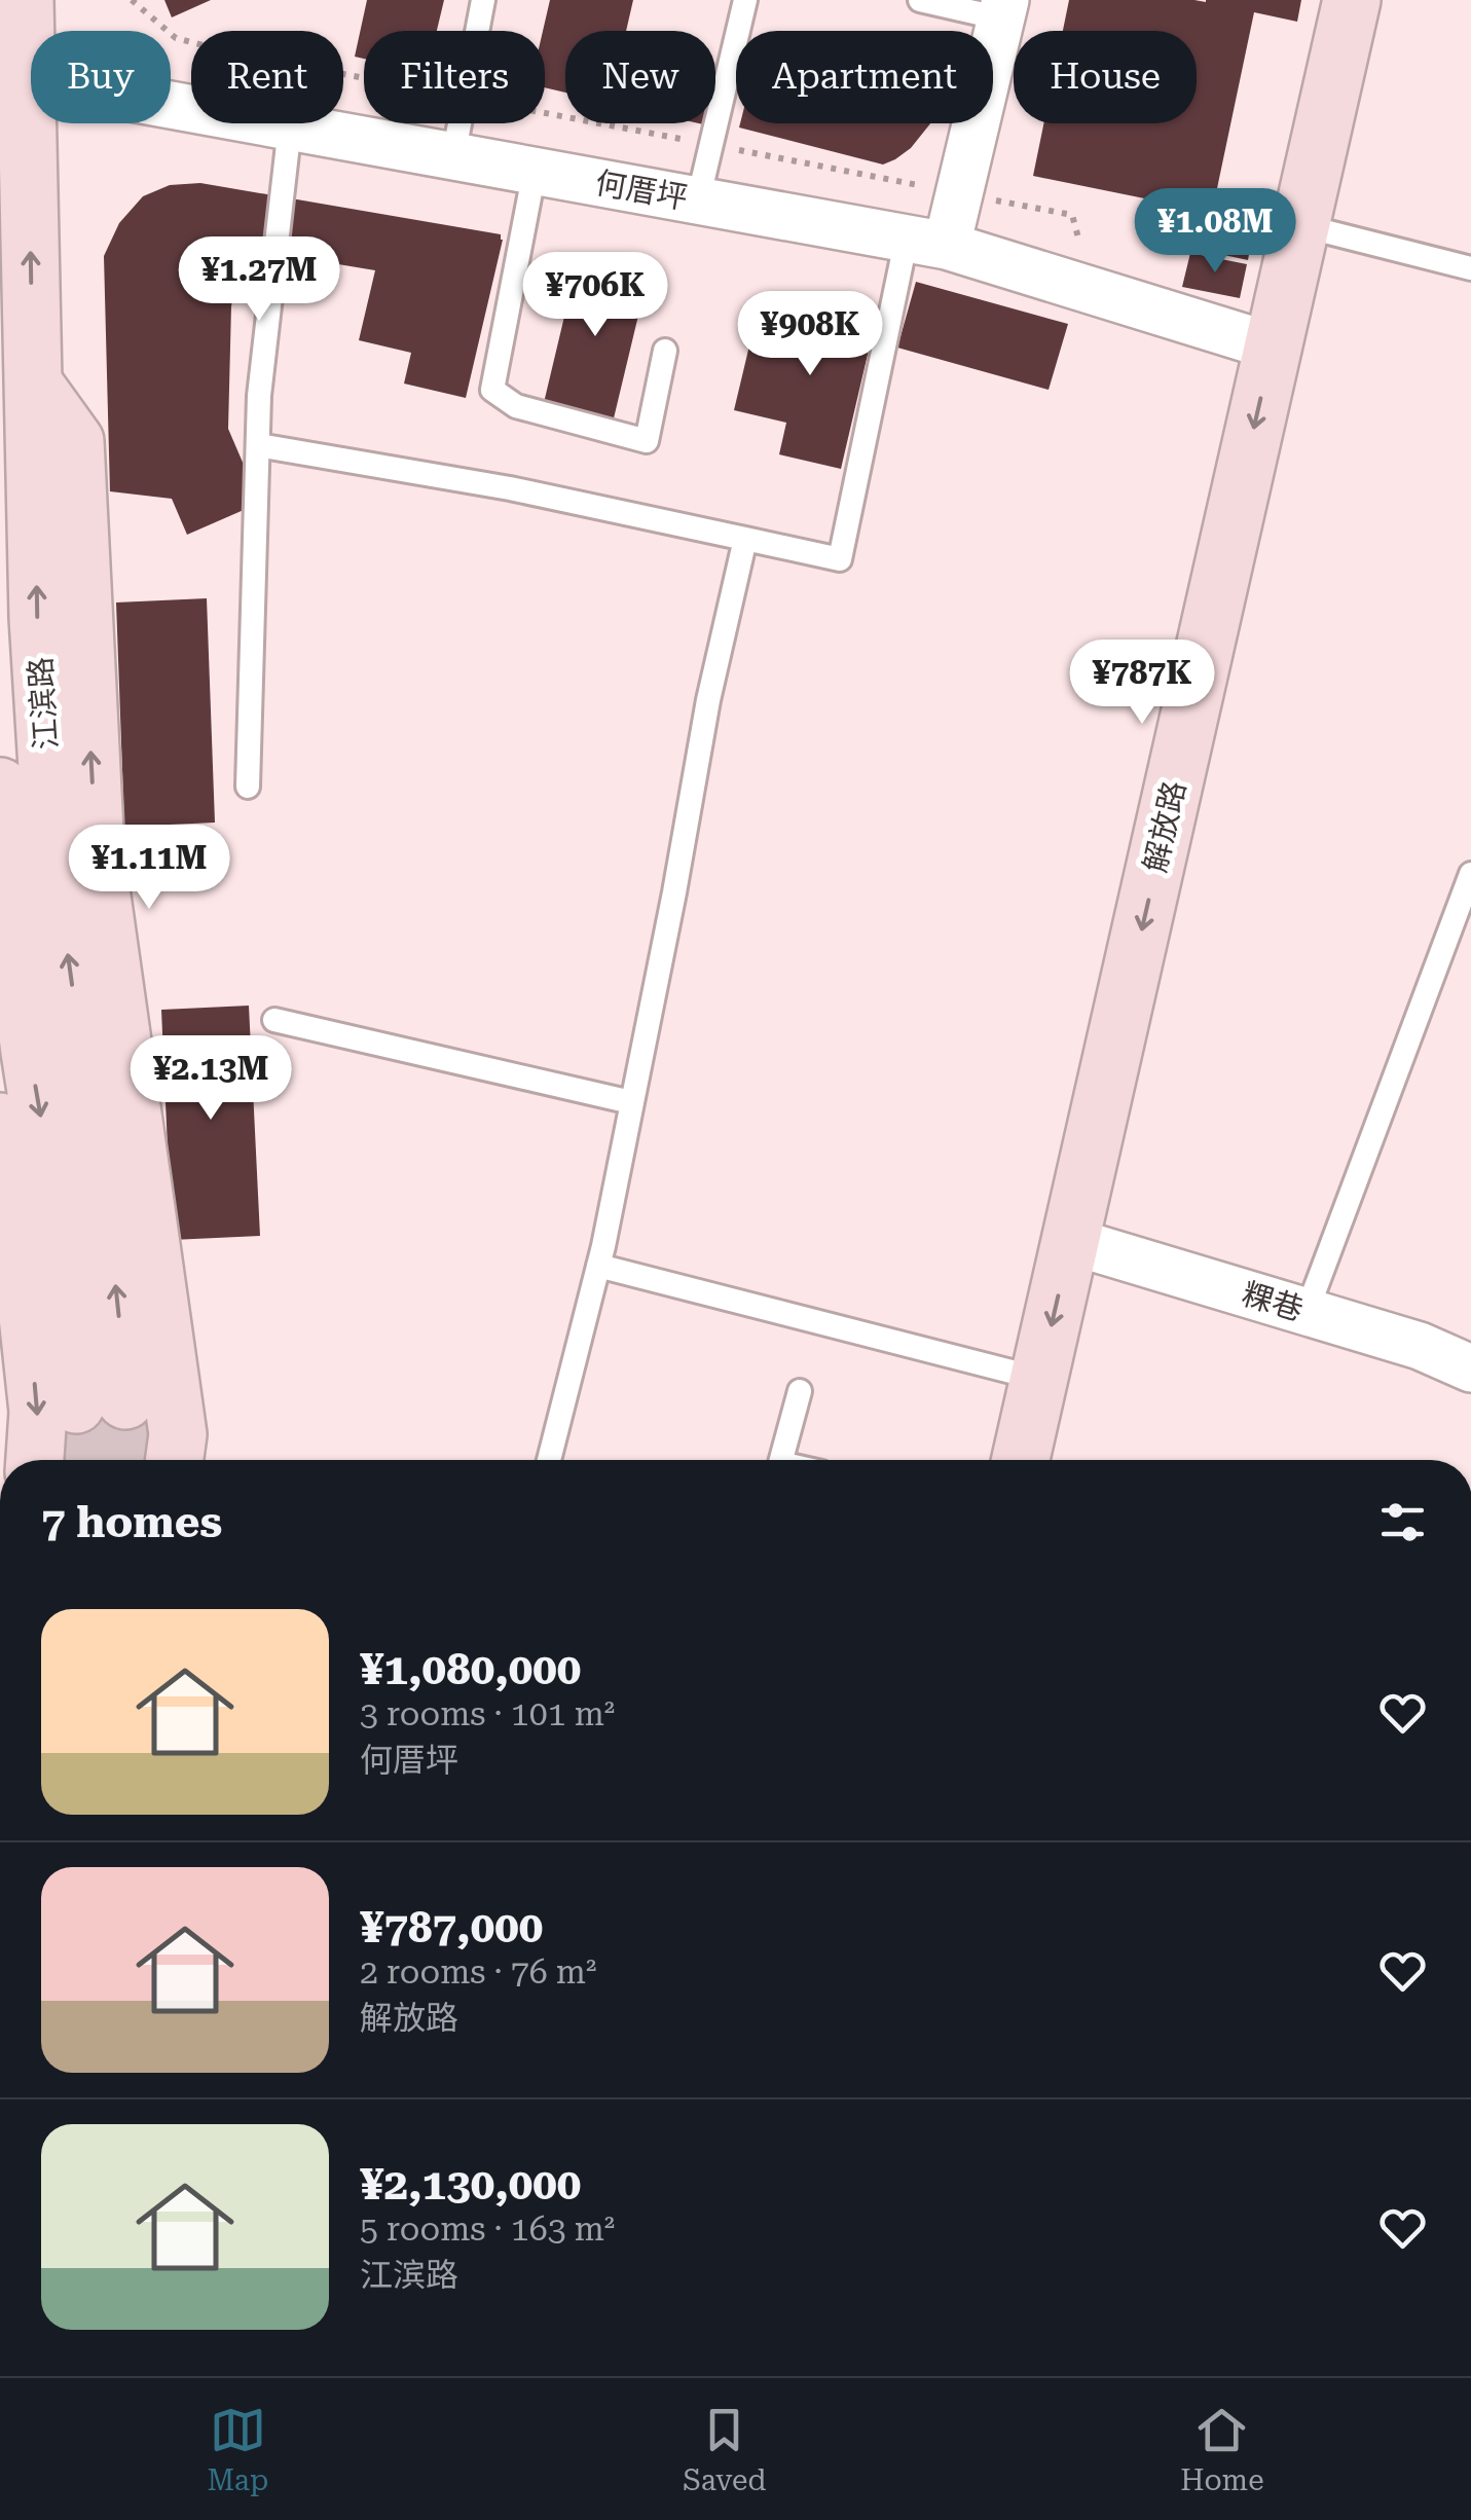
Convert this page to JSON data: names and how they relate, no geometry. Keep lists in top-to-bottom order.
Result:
{
  "streets": {
    "street": [
      "何厝坪",
      "江滨路",
      "解放路",
      "粿巷"
    ]
  },
  "crossings": [
    ["何厝坪", "江滨路"],
    ["何厝坪", "解放路"],
    ["解放路", "粿巷"]
  ],
  "one_way": ["解放路"],
  "page": {
    "chip": [
      "Buy",
      "Rent",
      "Filters",
      "New",
      "Apartment",
      "House"
    ],
    "price": [
      "¥1.08M",
      "¥1.27M",
      "¥706K",
      "¥908K",
      "¥787K",
      "¥1.11M",
      "¥2.13M"
    ],
    "heading": "7 homes",
    "list": [
      {
        "name": "¥1,080,000",
        "note": "3 rooms · 101 m² · 何厝坪"
      },
      {
        "name": "¥787,000",
        "note": "2 rooms · 76 m² · 解放路"
      },
      {
        "name": "¥2,130,000",
        "note": "5 rooms · 163 m² · 江滨路"
      }
    ],
    "tabs": ["Map", "Saved", "Home"]
  }
}
